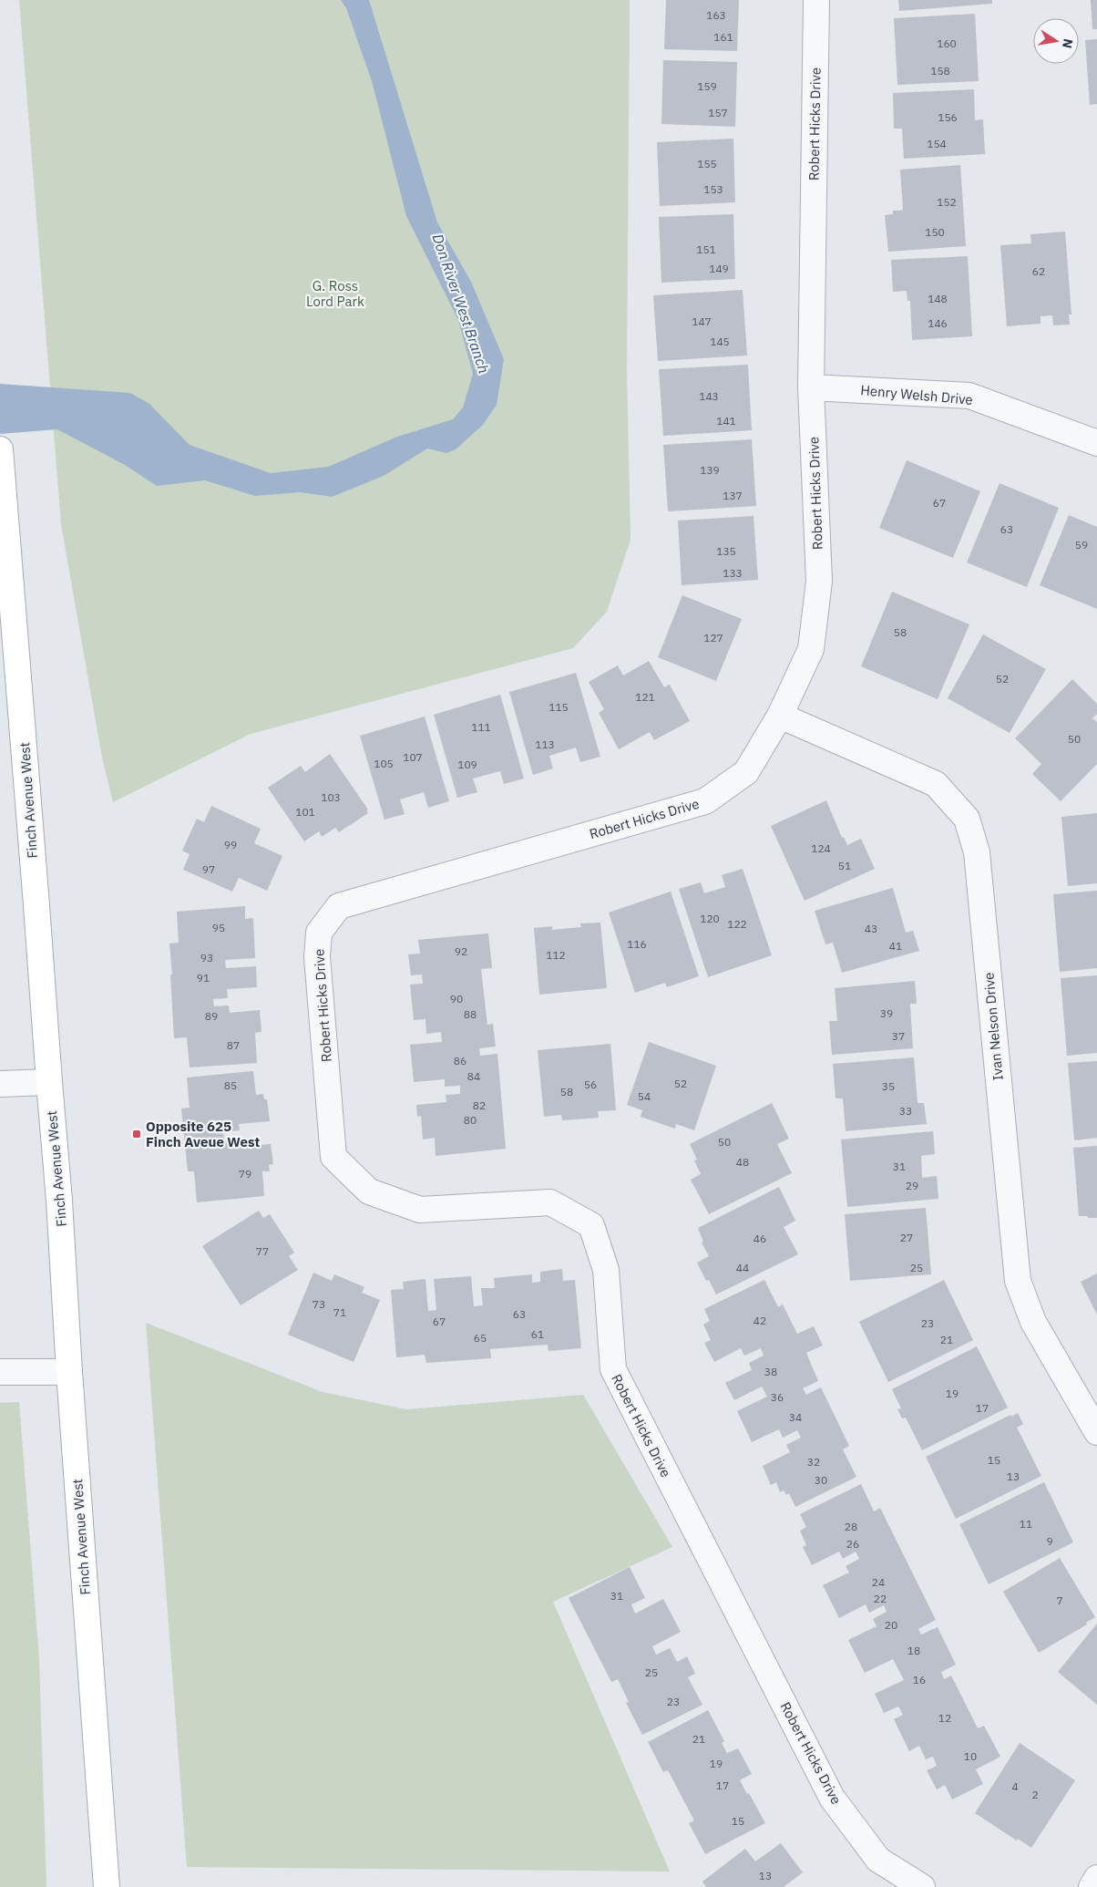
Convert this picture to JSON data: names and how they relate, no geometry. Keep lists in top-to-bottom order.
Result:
{
  "streets": {
    "main road": ["Finch Avenue West"],
    "street": ["Robert Hicks Drive", "Henry Welsh Drive", "Ivan Nelson Drive"]
  },
  "crossings": [
    ["Robert Hicks Drive", "Henry Welsh Drive"],
    ["Robert Hicks Drive", "Ivan Nelson Drive"]
  ],
  "water": ["Don River West Branch"],
  "parks": ["G. Ross Lord Park"],
  "places": {
    "transit": ["Opposite 625 Finch Aveue West"]
  },
  "house_numbers": [
    "163",
    "161",
    "160",
    "158",
    "159",
    "157",
    "156",
    "154",
    "155",
    "153",
    "152",
    "150",
    "151",
    "149",
    "62",
    "148",
    "147",
    "146",
    "145",
    "143",
    "141",
    "139",
    "137",
    "67",
    "63",
    "59",
    "135",
    "133",
    "58",
    "127",
    "52",
    "121",
    "115",
    "111",
    "50",
    "113",
    "107",
    "105",
    "109",
    "103",
    "101",
    "99",
    "124",
    "51",
    "97",
    "120",
    "122",
    "95",
    "43",
    "116",
    "41",
    "92",
    "112",
    "93",
    "91",
    "90",
    "39",
    "88",
    "89",
    "37",
    "87",
    "86",
    "84",
    "52",
    "56",
    "85",
    "35",
    "58",
    "54",
    "82",
    "33",
    "80",
    "50",
    "48",
    "31",
    "79",
    "29",
    "27",
    "46",
    "77",
    "44",
    "25",
    "73",
    "71",
    "63",
    "42",
    "67",
    "23",
    "61",
    "65",
    "21",
    "38",
    "19",
    "36",
    "17",
    "34",
    "15",
    "32",
    "13",
    "30",
    "11",
    "28",
    "9",
    "26",
    "24",
    "31",
    "22",
    "7",
    "20",
    "18",
    "25",
    "16",
    "23",
    "12",
    "21",
    "10",
    "19",
    "17",
    "4",
    "2",
    "15",
    "13"
  ],
  "north": "right"
}
